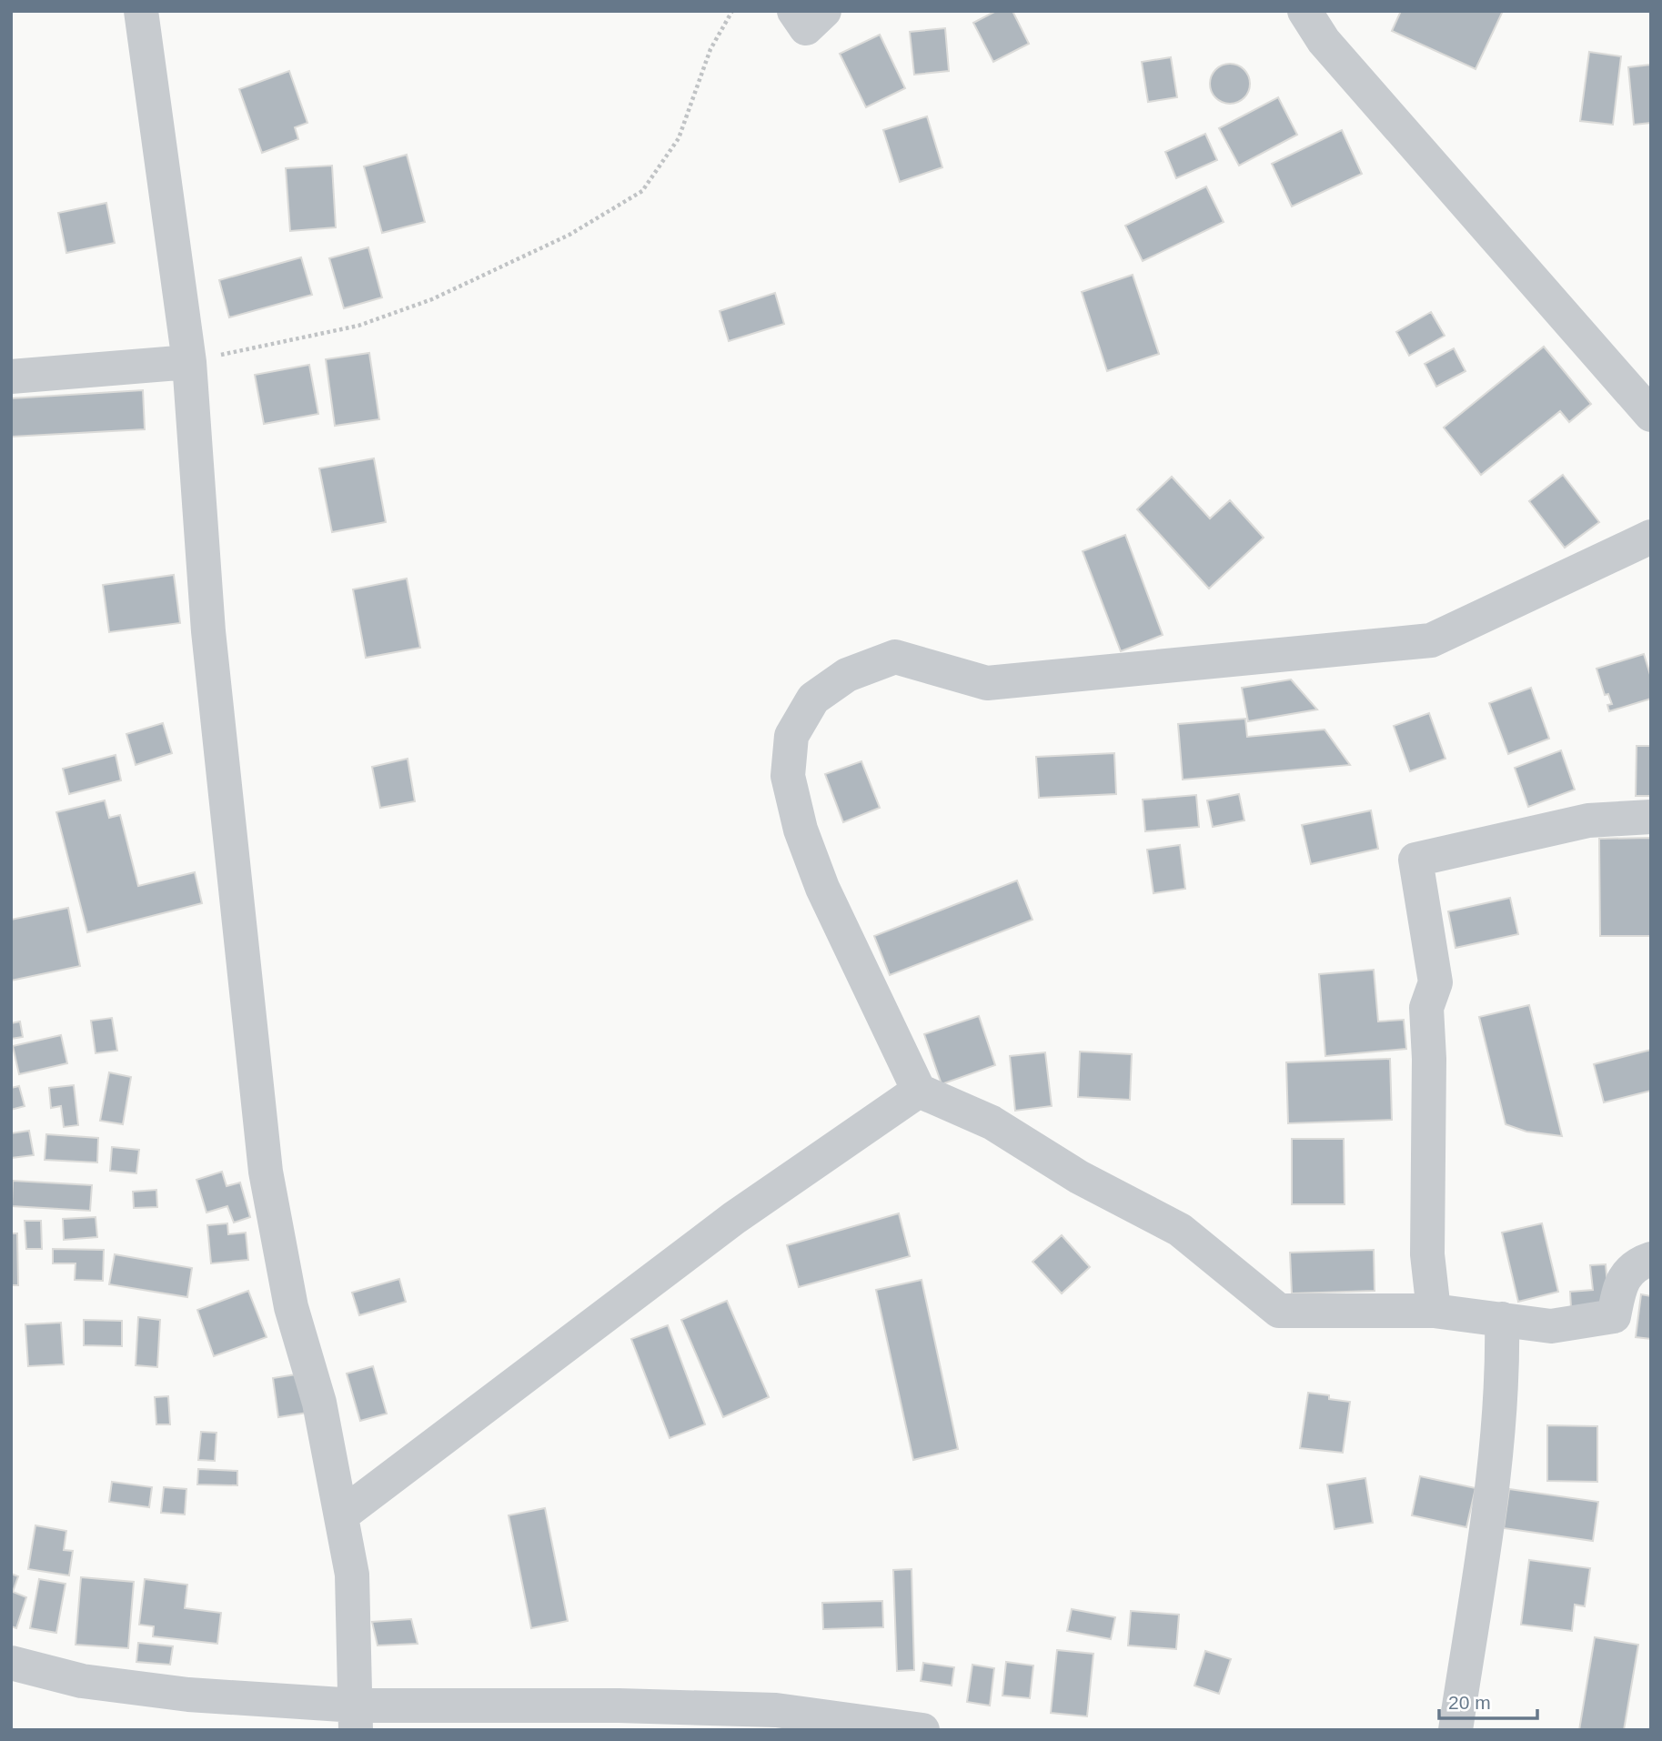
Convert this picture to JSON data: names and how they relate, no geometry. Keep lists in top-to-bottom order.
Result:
{
  "scale_bar": "20 m"
}
